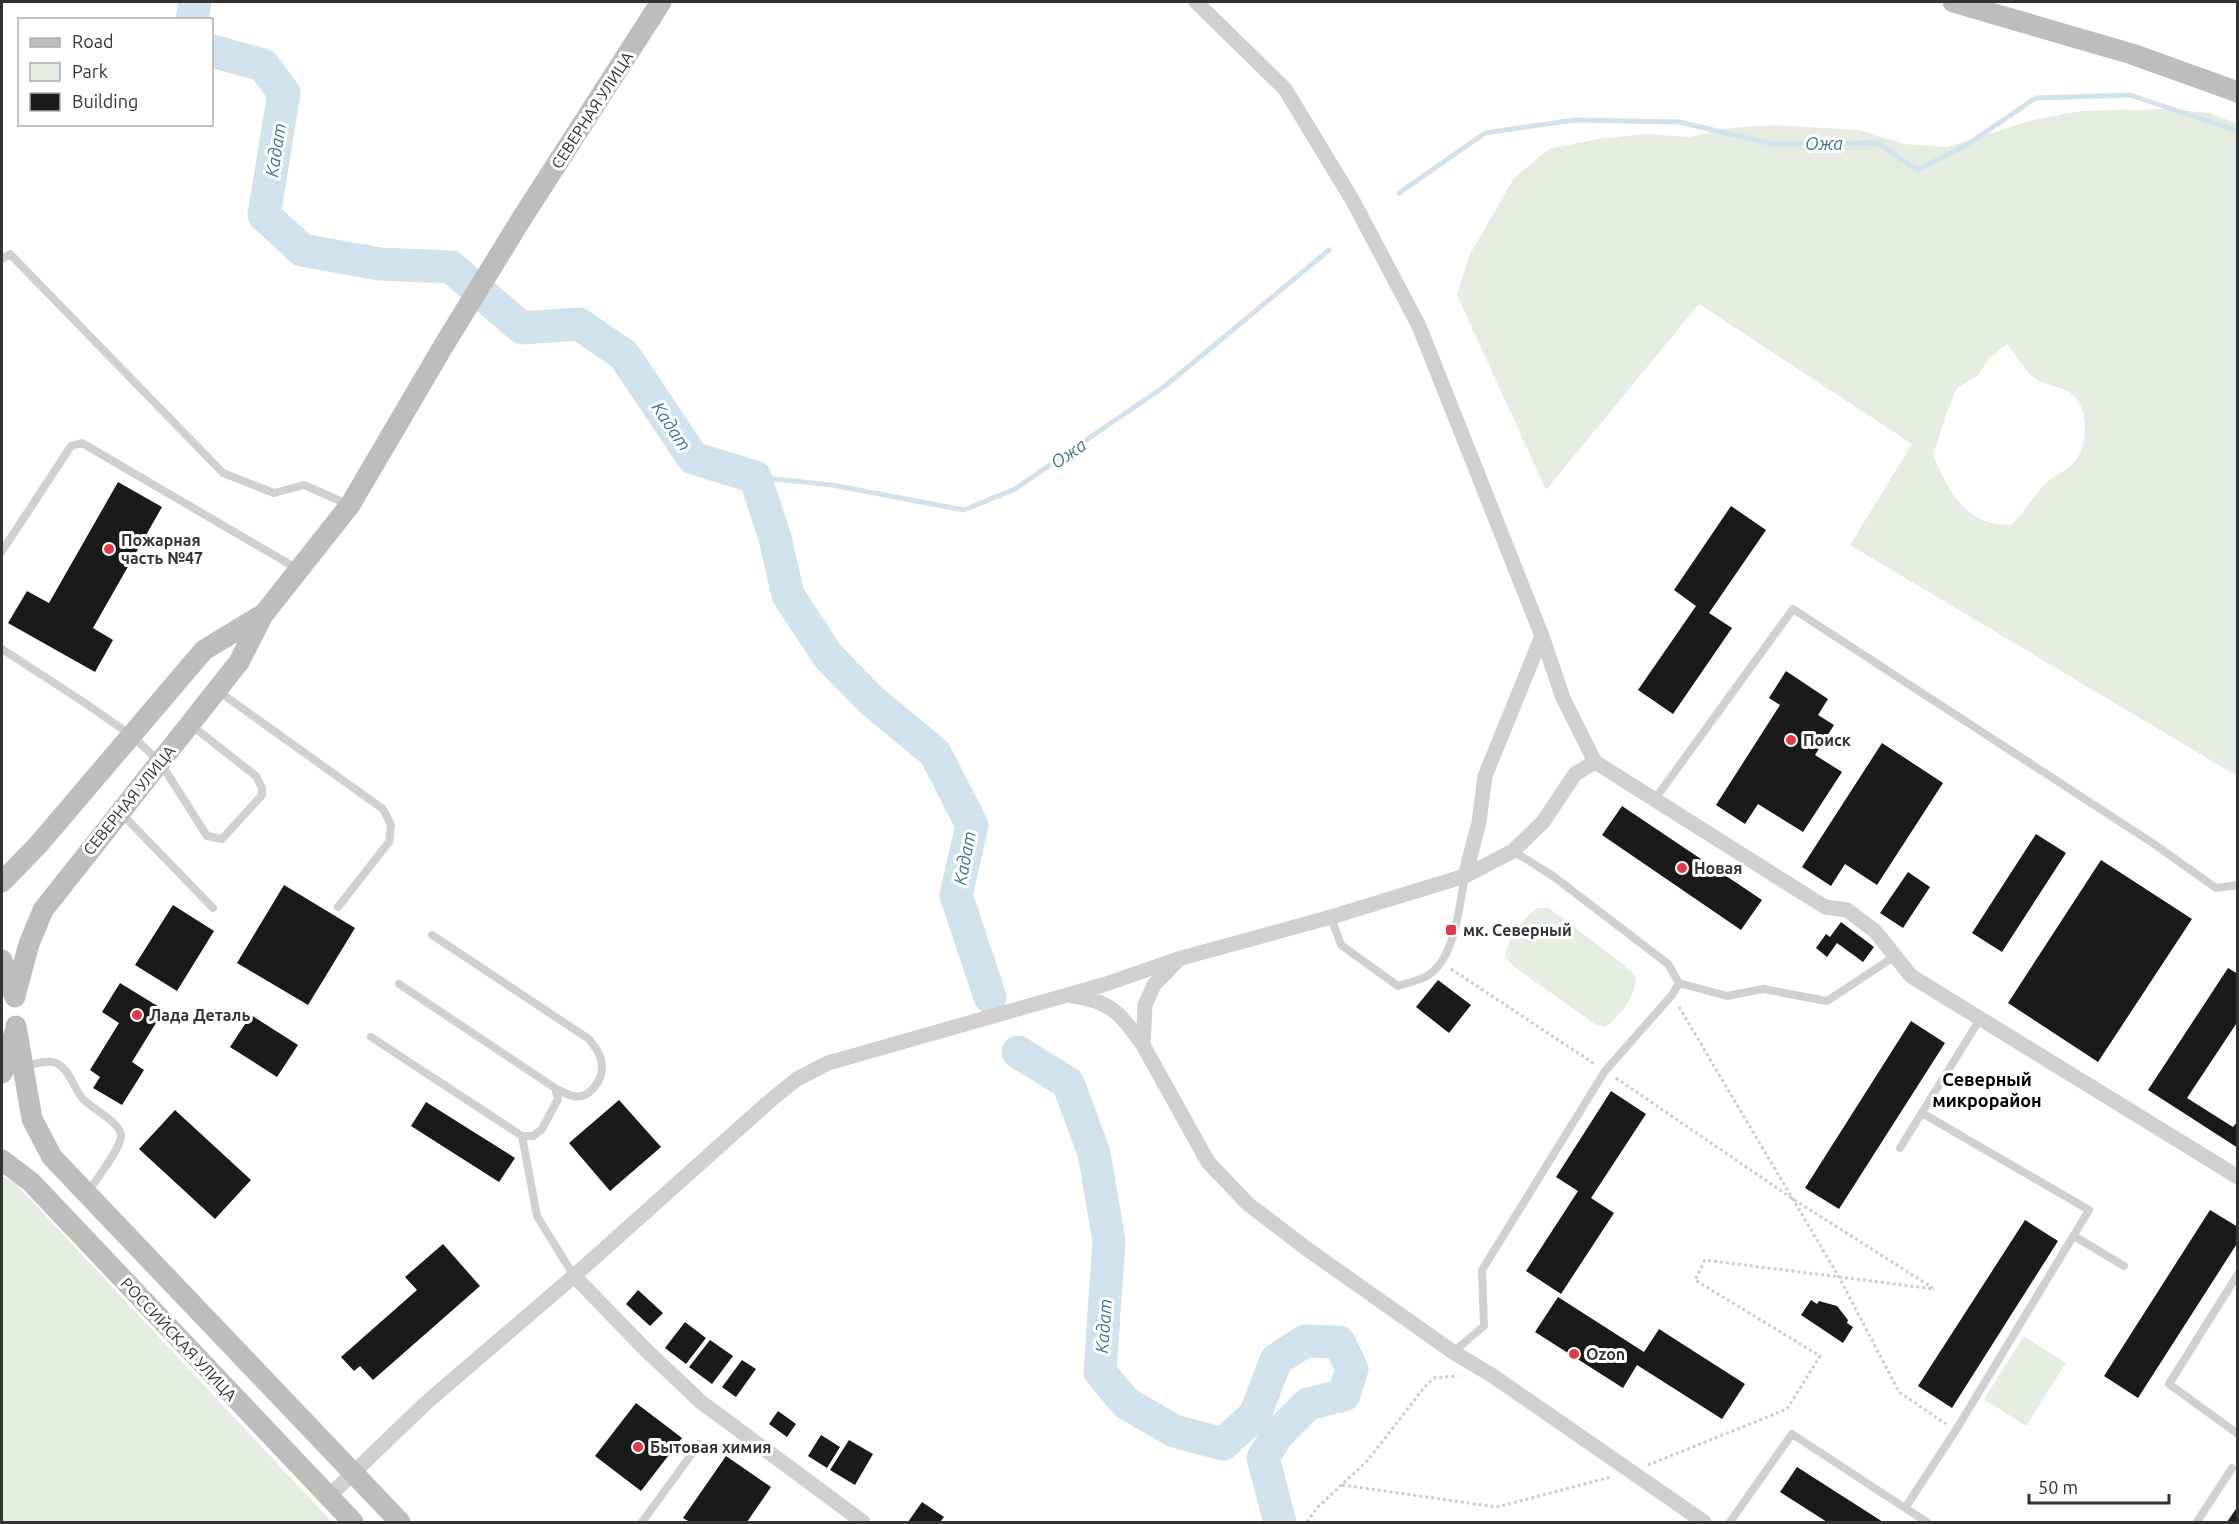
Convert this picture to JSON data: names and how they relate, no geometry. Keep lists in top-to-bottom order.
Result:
{
  "streets": {
    "street": ["СЕВЕРНАЯ УЛИЦА", "РОССИЙСКАЯ УЛИЦА"]
  },
  "districts": ["Северный микрорайон"],
  "water": ["Ожа", "Кадат"],
  "places": {
    "other": [
      "Пожарная часть №47",
      "Поиск",
      "Новая",
      "Лада Деталь",
      "Ozon",
      "Бытовая химия"
    ],
    "transit": ["мк. Северный"]
  },
  "legend": ["Road", "Park", "Building"],
  "scale_bar": "50 m"
}
